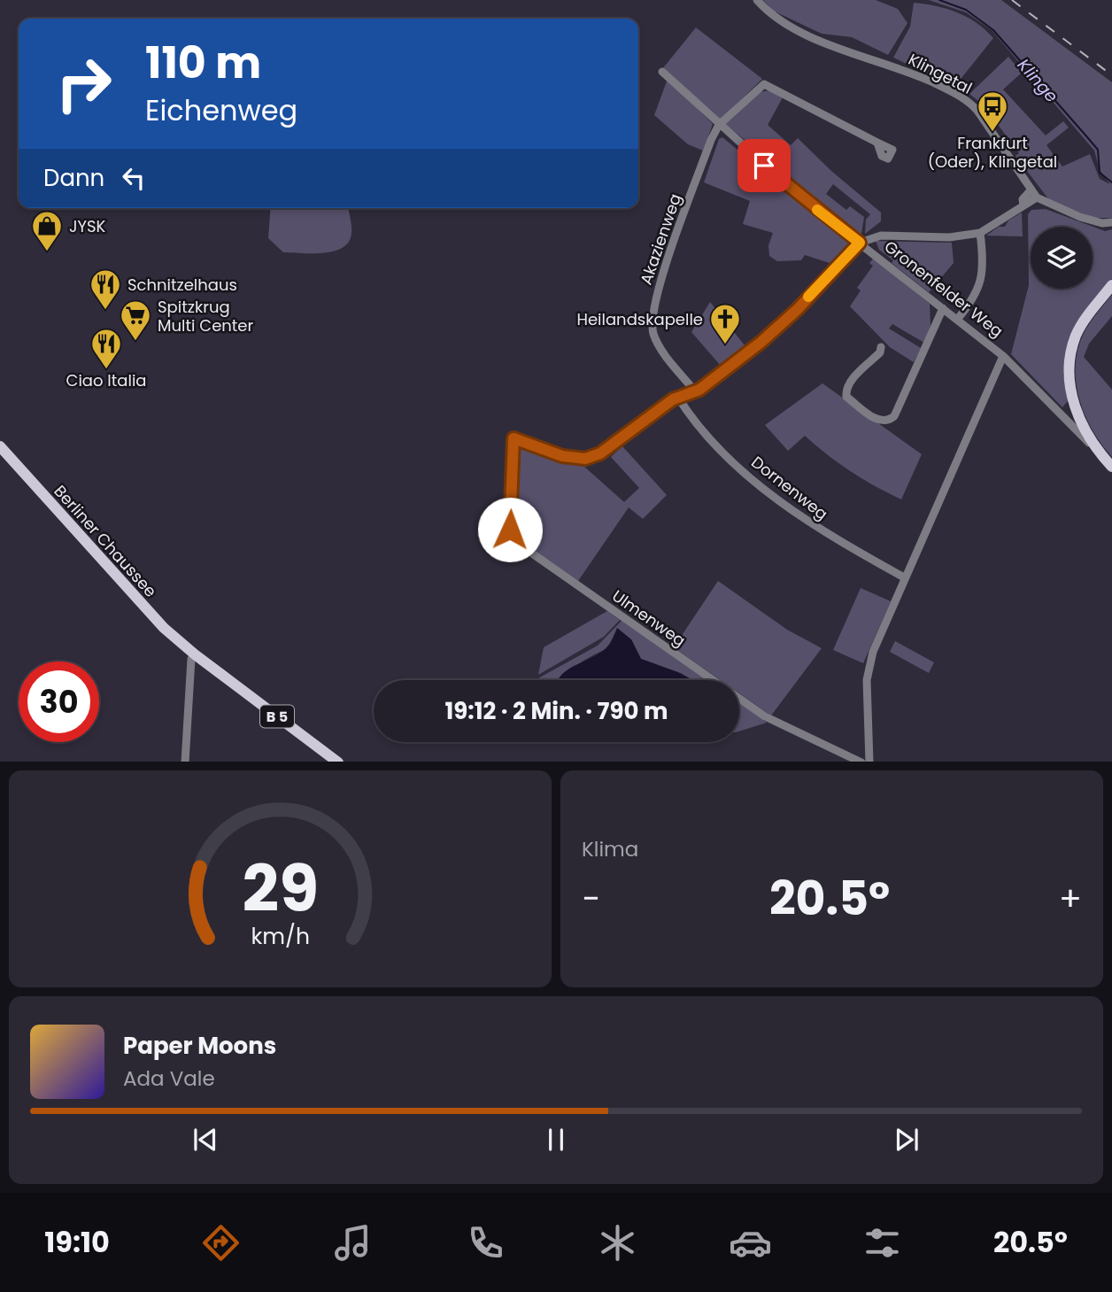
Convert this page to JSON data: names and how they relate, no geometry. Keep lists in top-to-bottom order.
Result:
{
  "streets": {
    "main road": ["Gronenfelder Weg", "Berliner Chaussee", "B 5"],
    "street": [
      "Klingetal",
      "Akazienweg",
      "Dornenweg",
      "Ulmenweg"
    ]
  },
  "crossings": [
    ["Akazienweg", "Gronenfelder Weg"],
    ["Dornenweg", "Ulmenweg"]
  ],
  "water": ["Klinge"],
  "places": {
    "bus stop": ["Frankfurt (Oder), Klingetal"],
    "shop": ["JYSK"],
    "restaurant": ["Schnitzelhaus", "Ciao Italia"],
    "supermarket": ["Spitzkrug Multi Center"],
    "church": ["Heilandskapelle"]
  },
  "page": {
    "turn": ["110 m", "Eichenweg"],
    "then": "Dann",
    "limit": "30",
    "trip": "19:12 · 2 Min. · 790 m",
    "tile": "Klima",
    "heat": ["−", "20.5°", "+"],
    "song": ["Paper Moons", "Ada Vale"],
    "tabs": ["19:10", "20.5°"],
    "gauge": ["29", "km/h"]
  }
}
